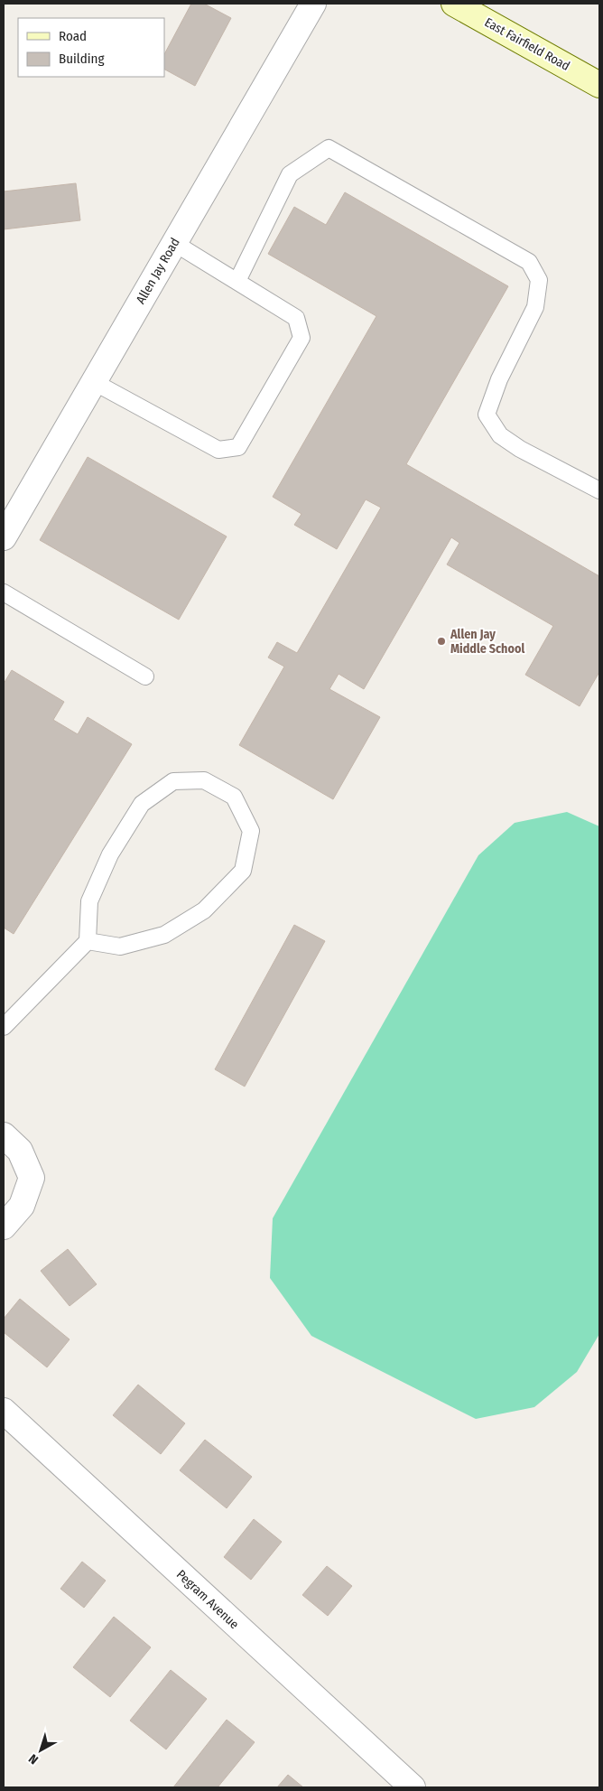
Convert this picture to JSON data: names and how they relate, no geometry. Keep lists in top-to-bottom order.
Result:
{
  "streets": {
    "main road": ["East Fairfield Road"],
    "street": ["Allen Jay Road", "Pegram Avenue"]
  },
  "places": ["Allen Jay Middle School"],
  "legend": ["Road", "Building"],
  "north": "bottom left"
}
